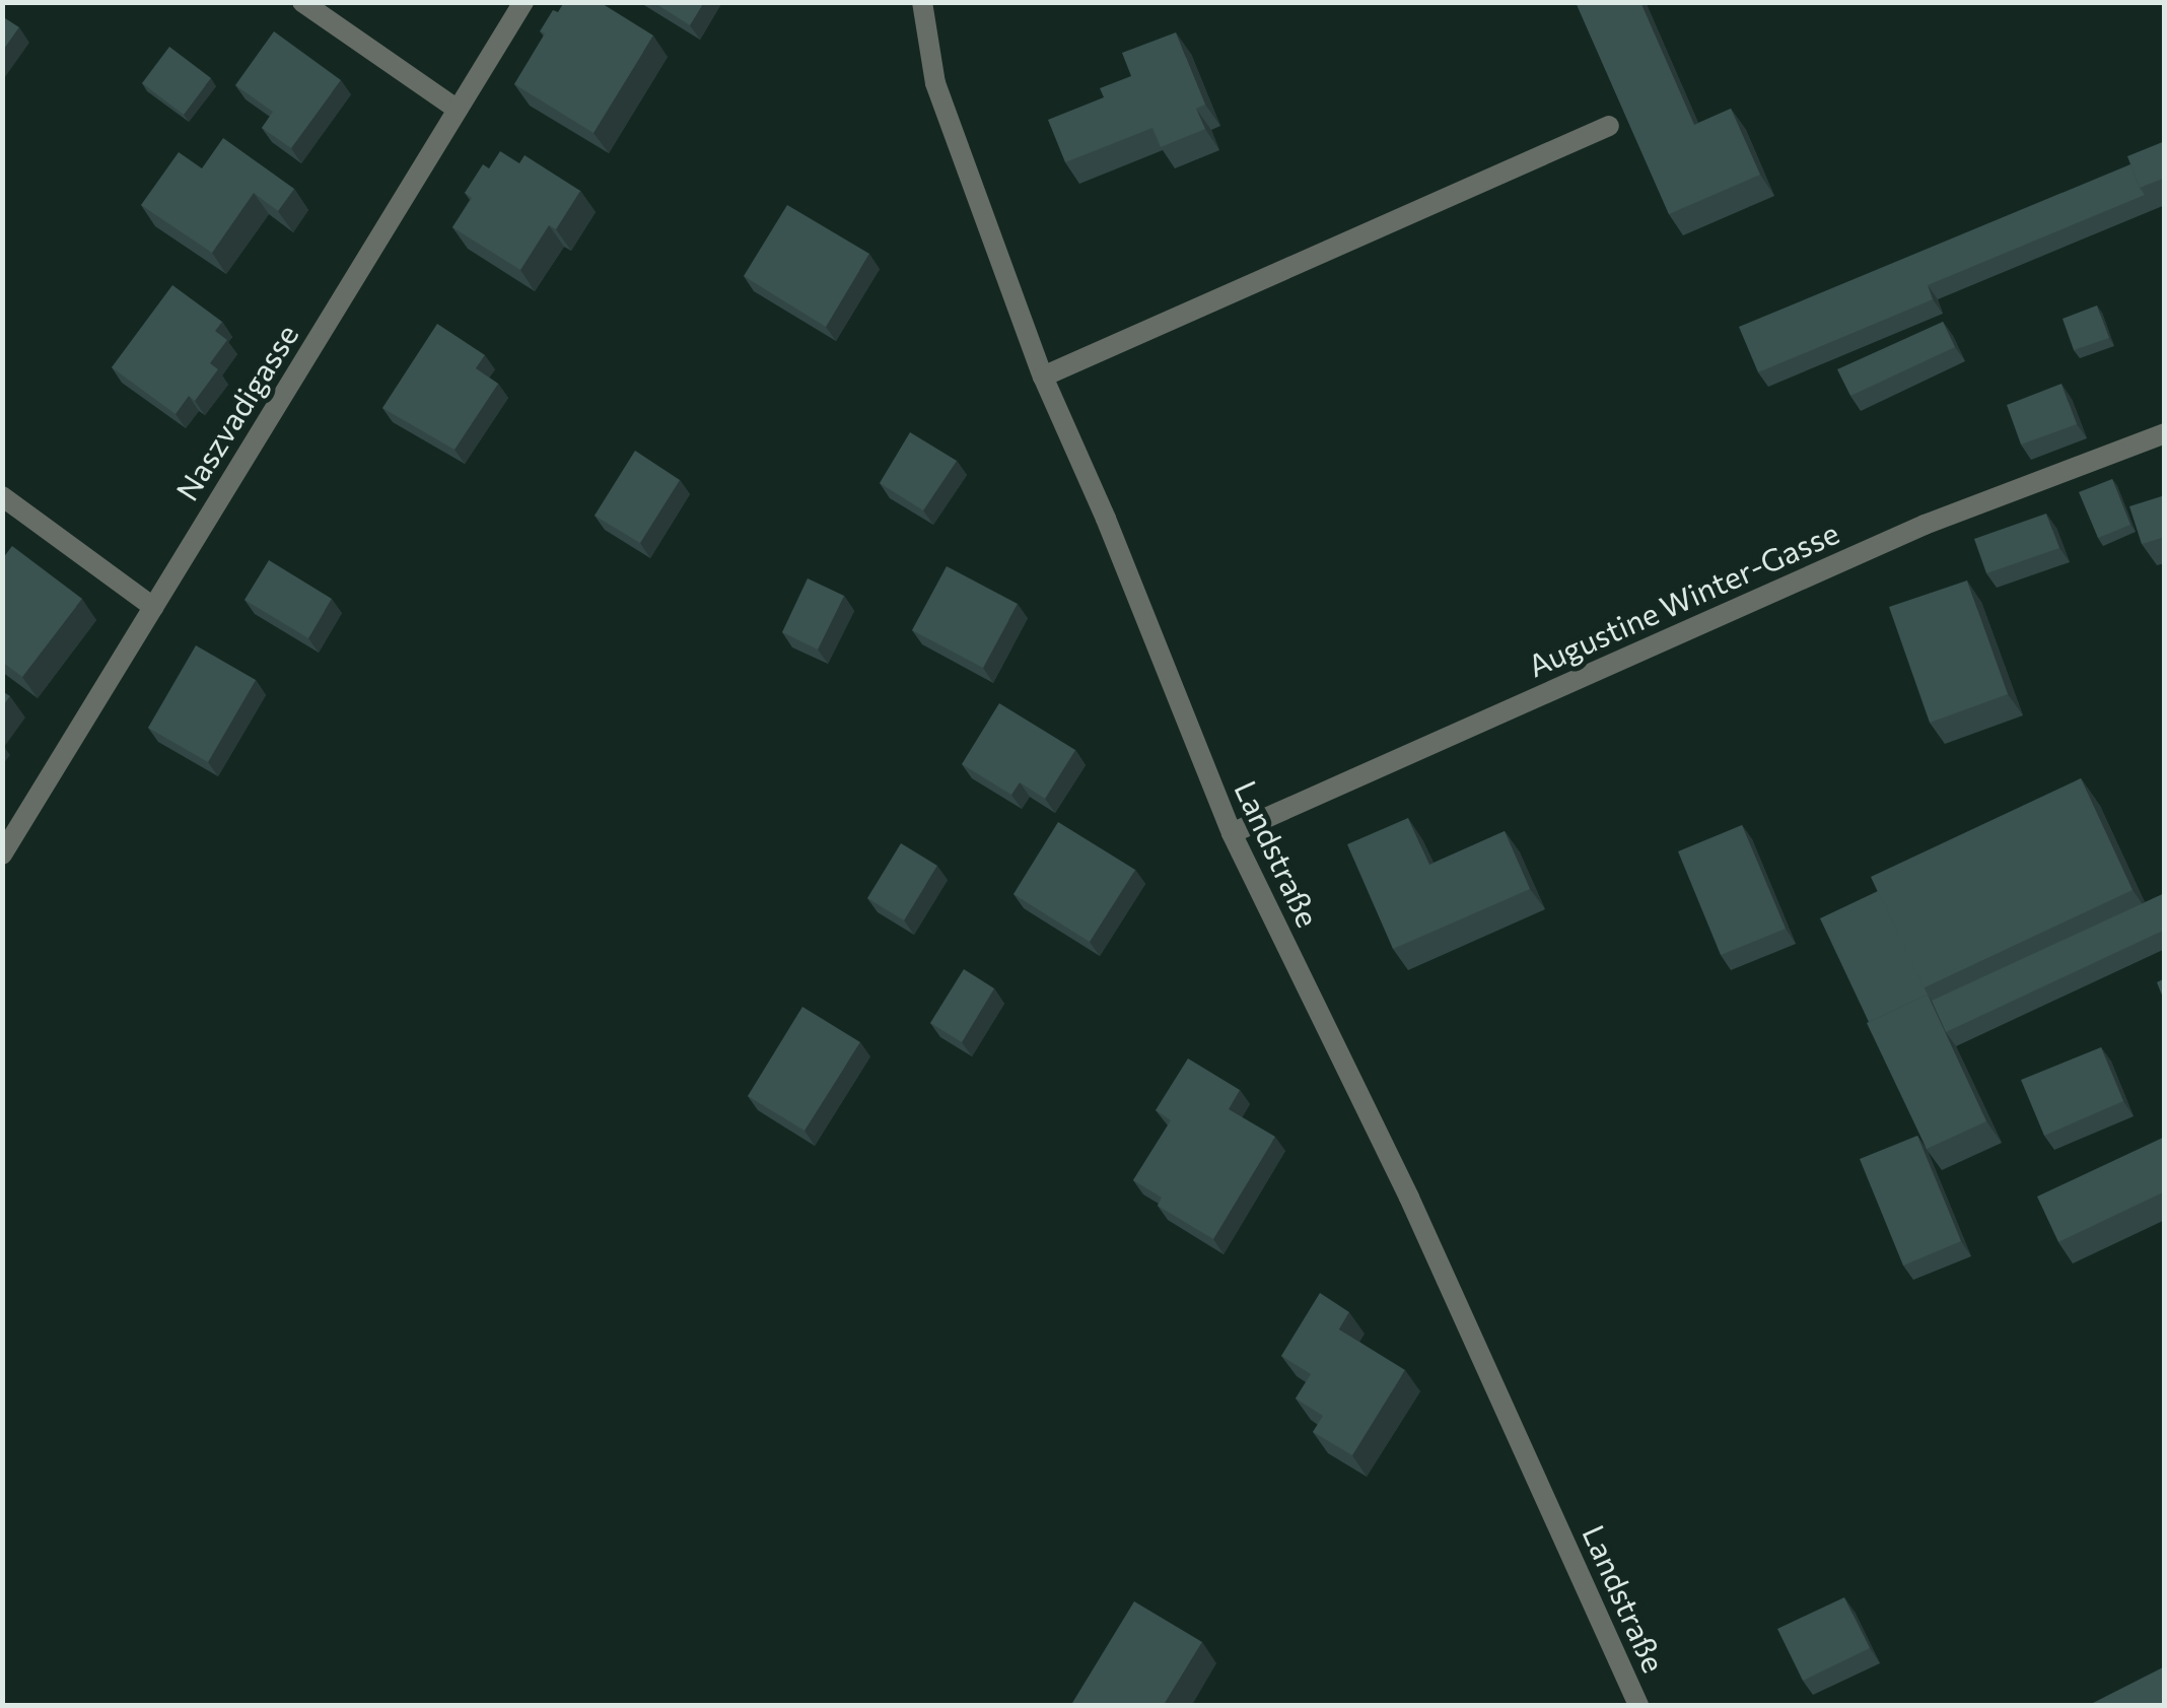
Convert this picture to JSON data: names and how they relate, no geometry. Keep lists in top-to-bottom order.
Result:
{
  "streets": {
    "street": ["Naszvadigasse", "Augustine Winter-Gasse", "Landstraße"]
  },
  "crossings": [
    ["Augustine Winter-Gasse", "Landstraße"]
  ]
}
